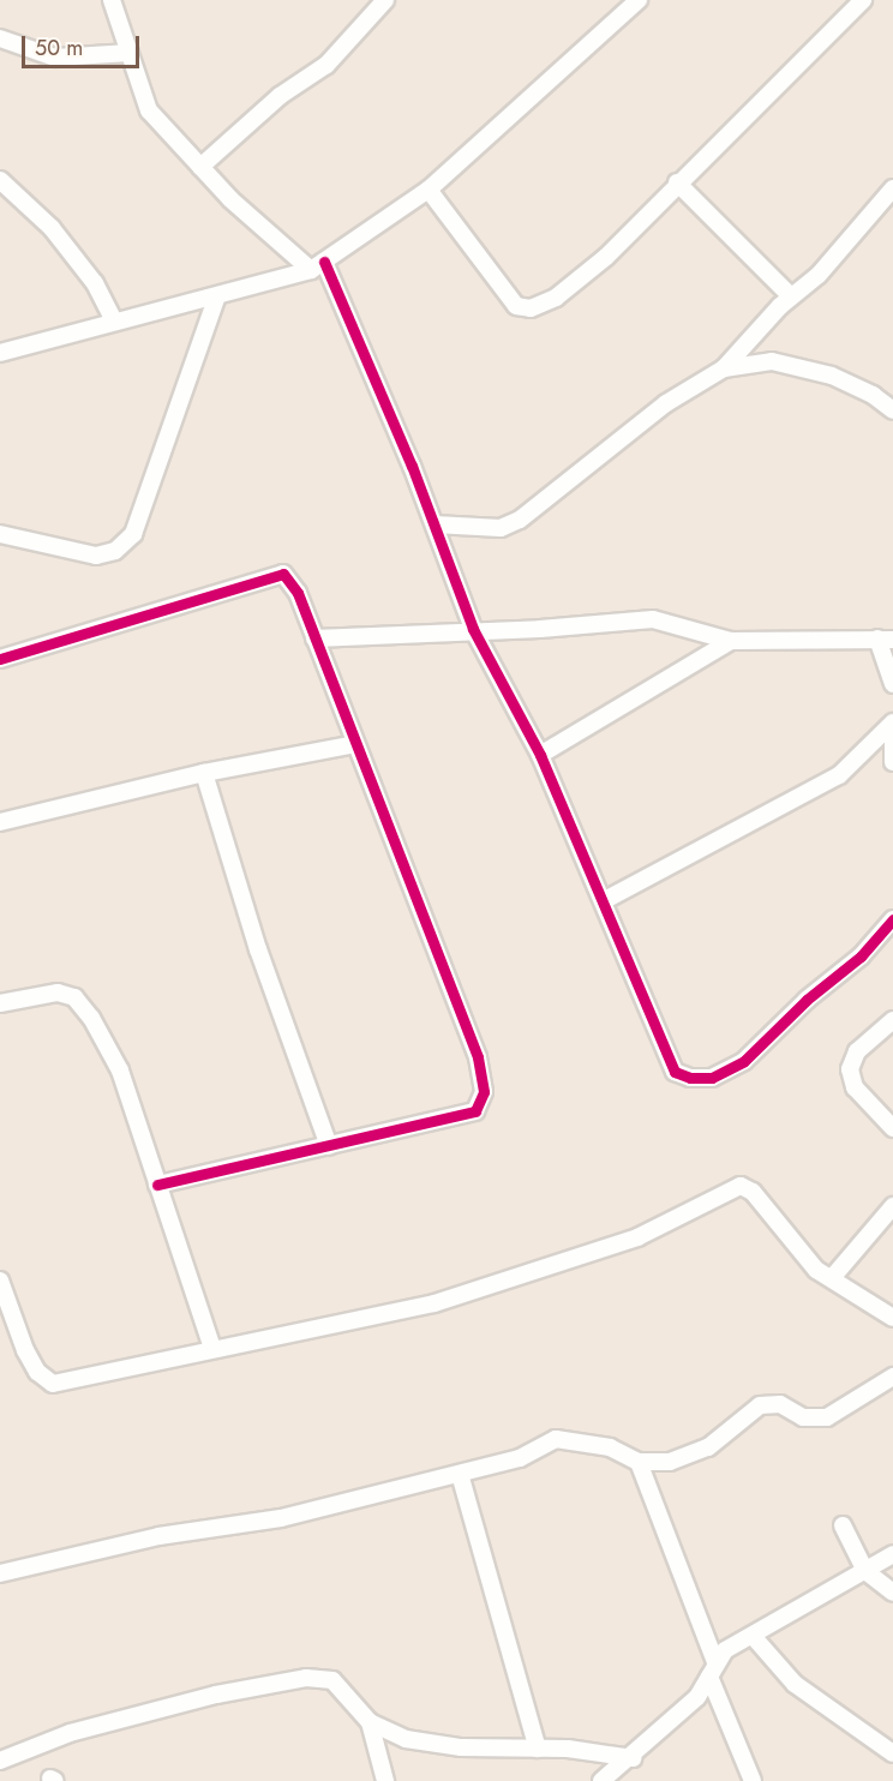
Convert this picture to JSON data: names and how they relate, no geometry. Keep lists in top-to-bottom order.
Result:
{
  "scale_bar": "50 m"
}
